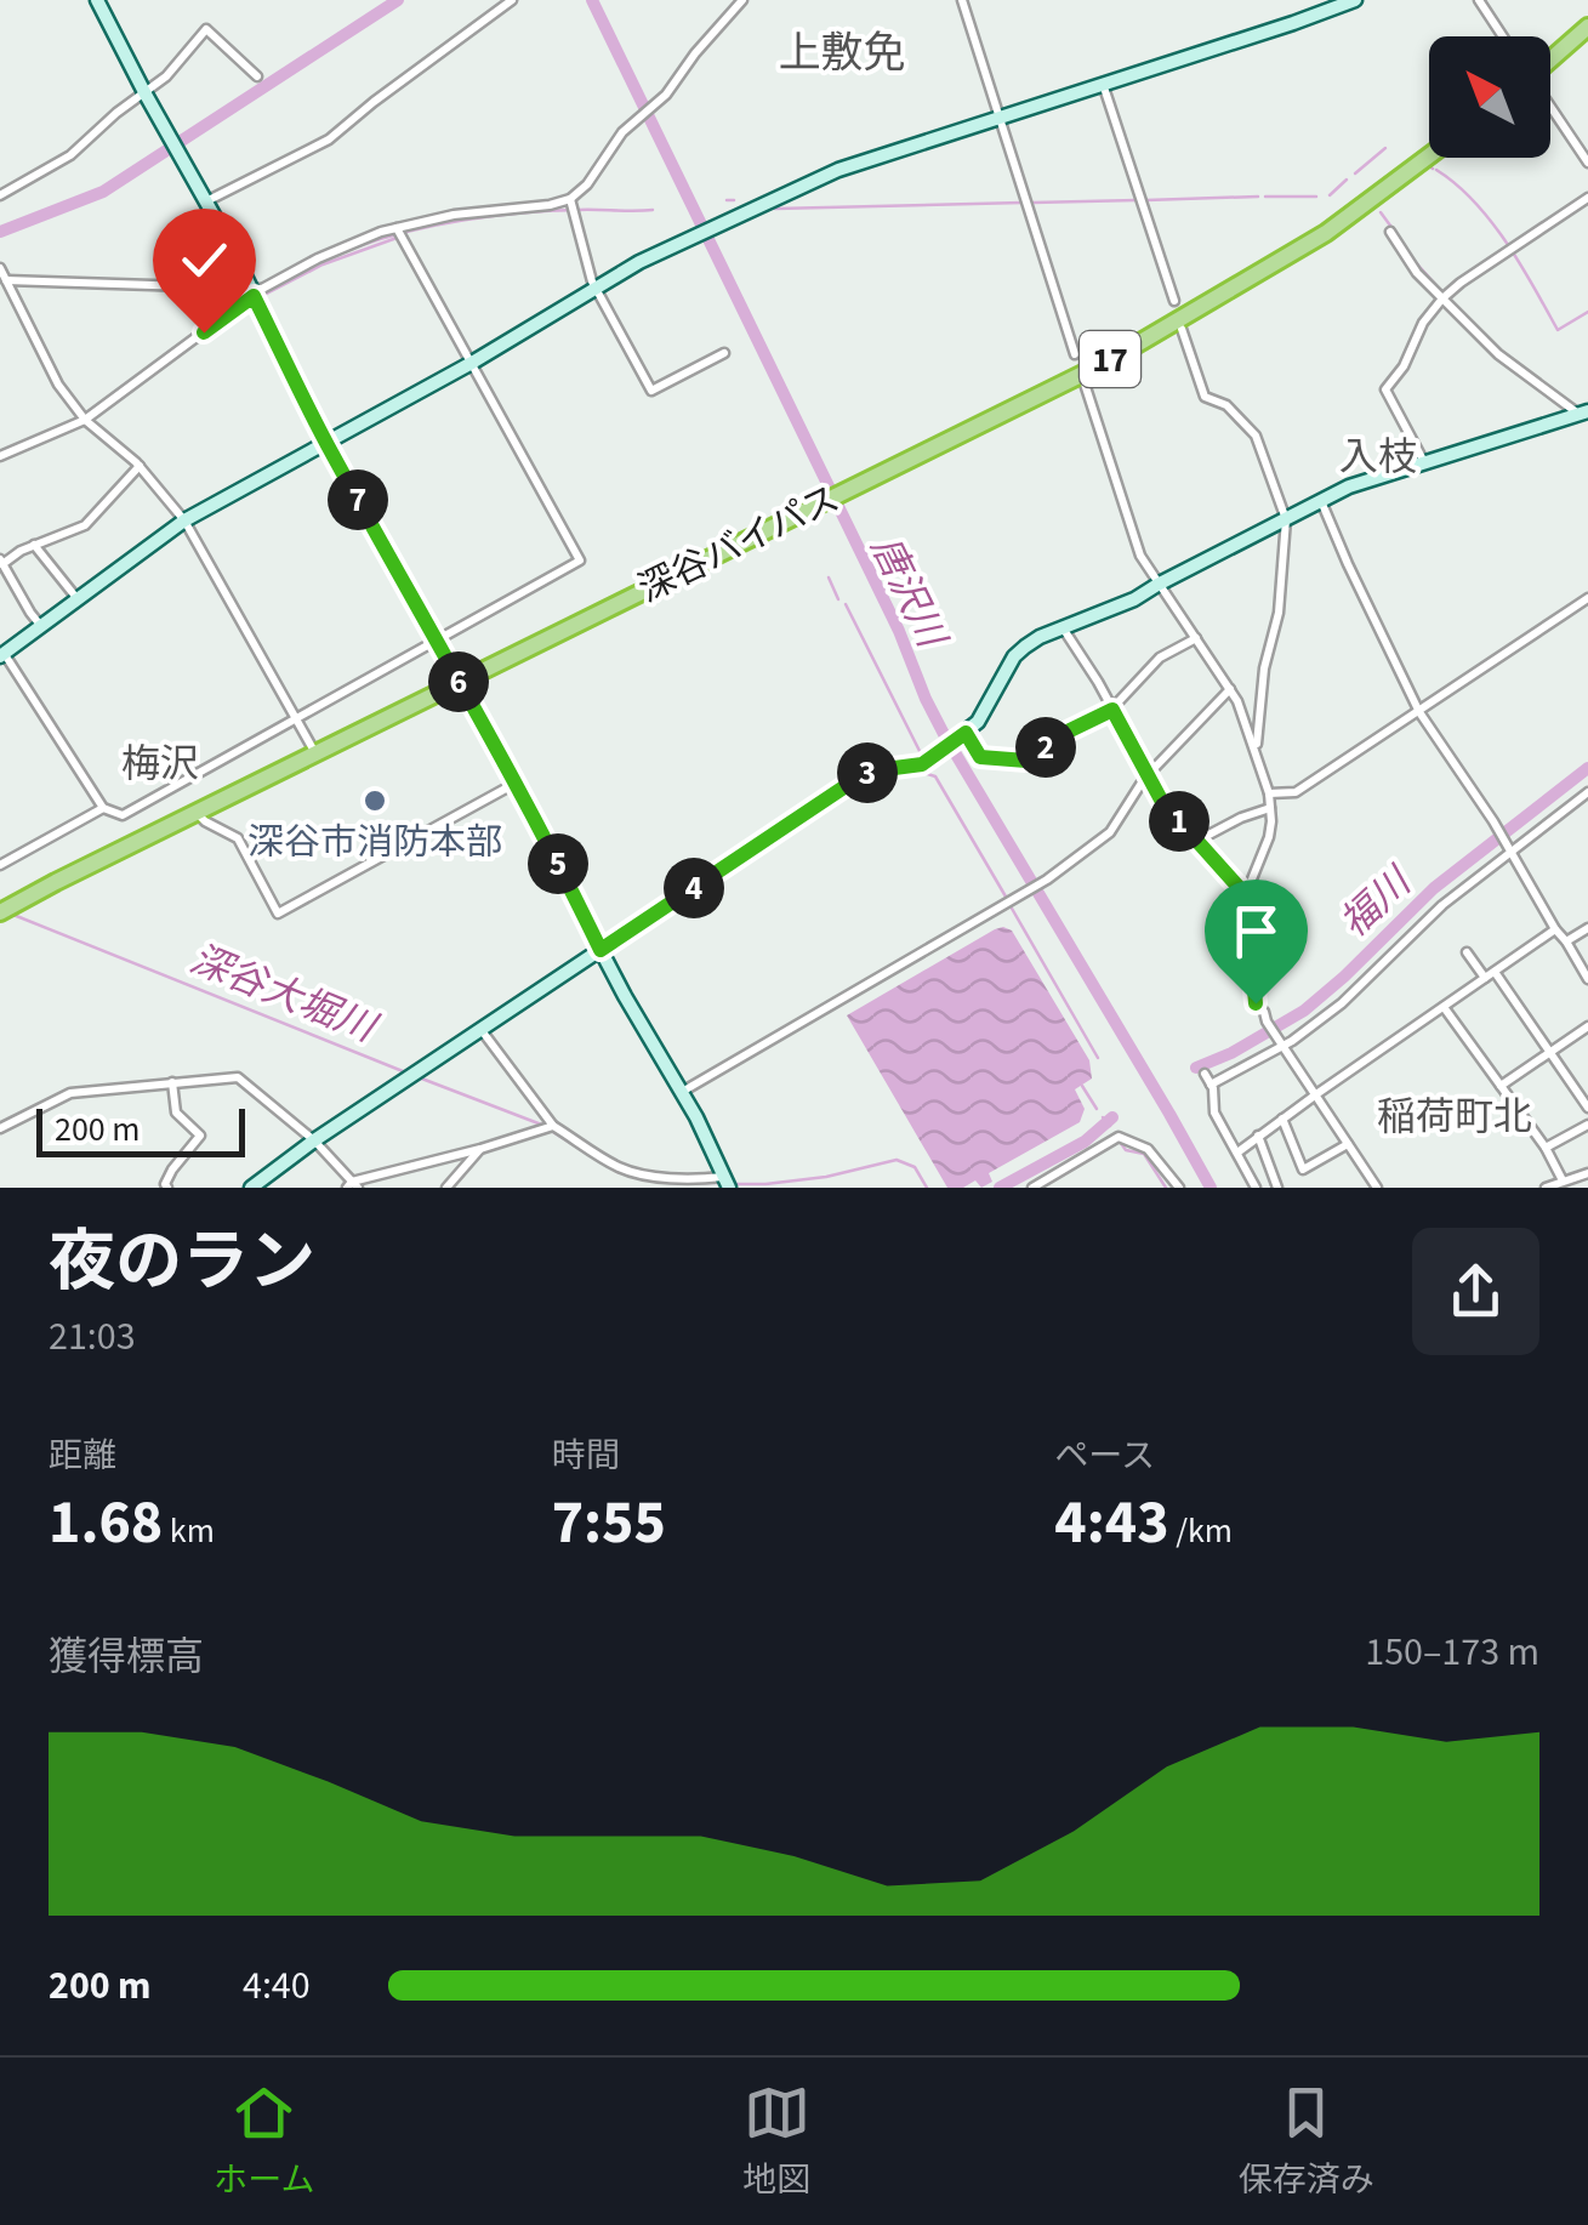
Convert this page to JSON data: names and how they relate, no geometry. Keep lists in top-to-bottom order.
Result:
{
  "streets": {
    "highway": ["17", "深谷バイパス"]
  },
  "districts": [
    "上敷免",
    "入枝",
    "梅沢",
    "稲荷町北"
  ],
  "water": ["唐沢川", "福川", "深谷大堀川"],
  "places": ["深谷市消防本部"],
  "scale_bar": "200 m",
  "north": "top left",
  "page": {
    "pins": [
      "7",
      "6",
      "2",
      "3",
      "1",
      "5",
      "4"
    ],
    "scale": "200 m",
    "heading": ["夜のラン", "21:03"],
    "stats": [
      ["距離", "1.68 km"],
      ["時間", "7:55"],
      ["ペース", "4:43 /km"]
    ],
    "chart": ["獲得標高", "150–173 m"],
    "list": [
      {
        "name": "200 m",
        "note": "4:40"
      }
    ],
    "tabs": ["ホーム", "地図", "保存済み"]
  }
}
